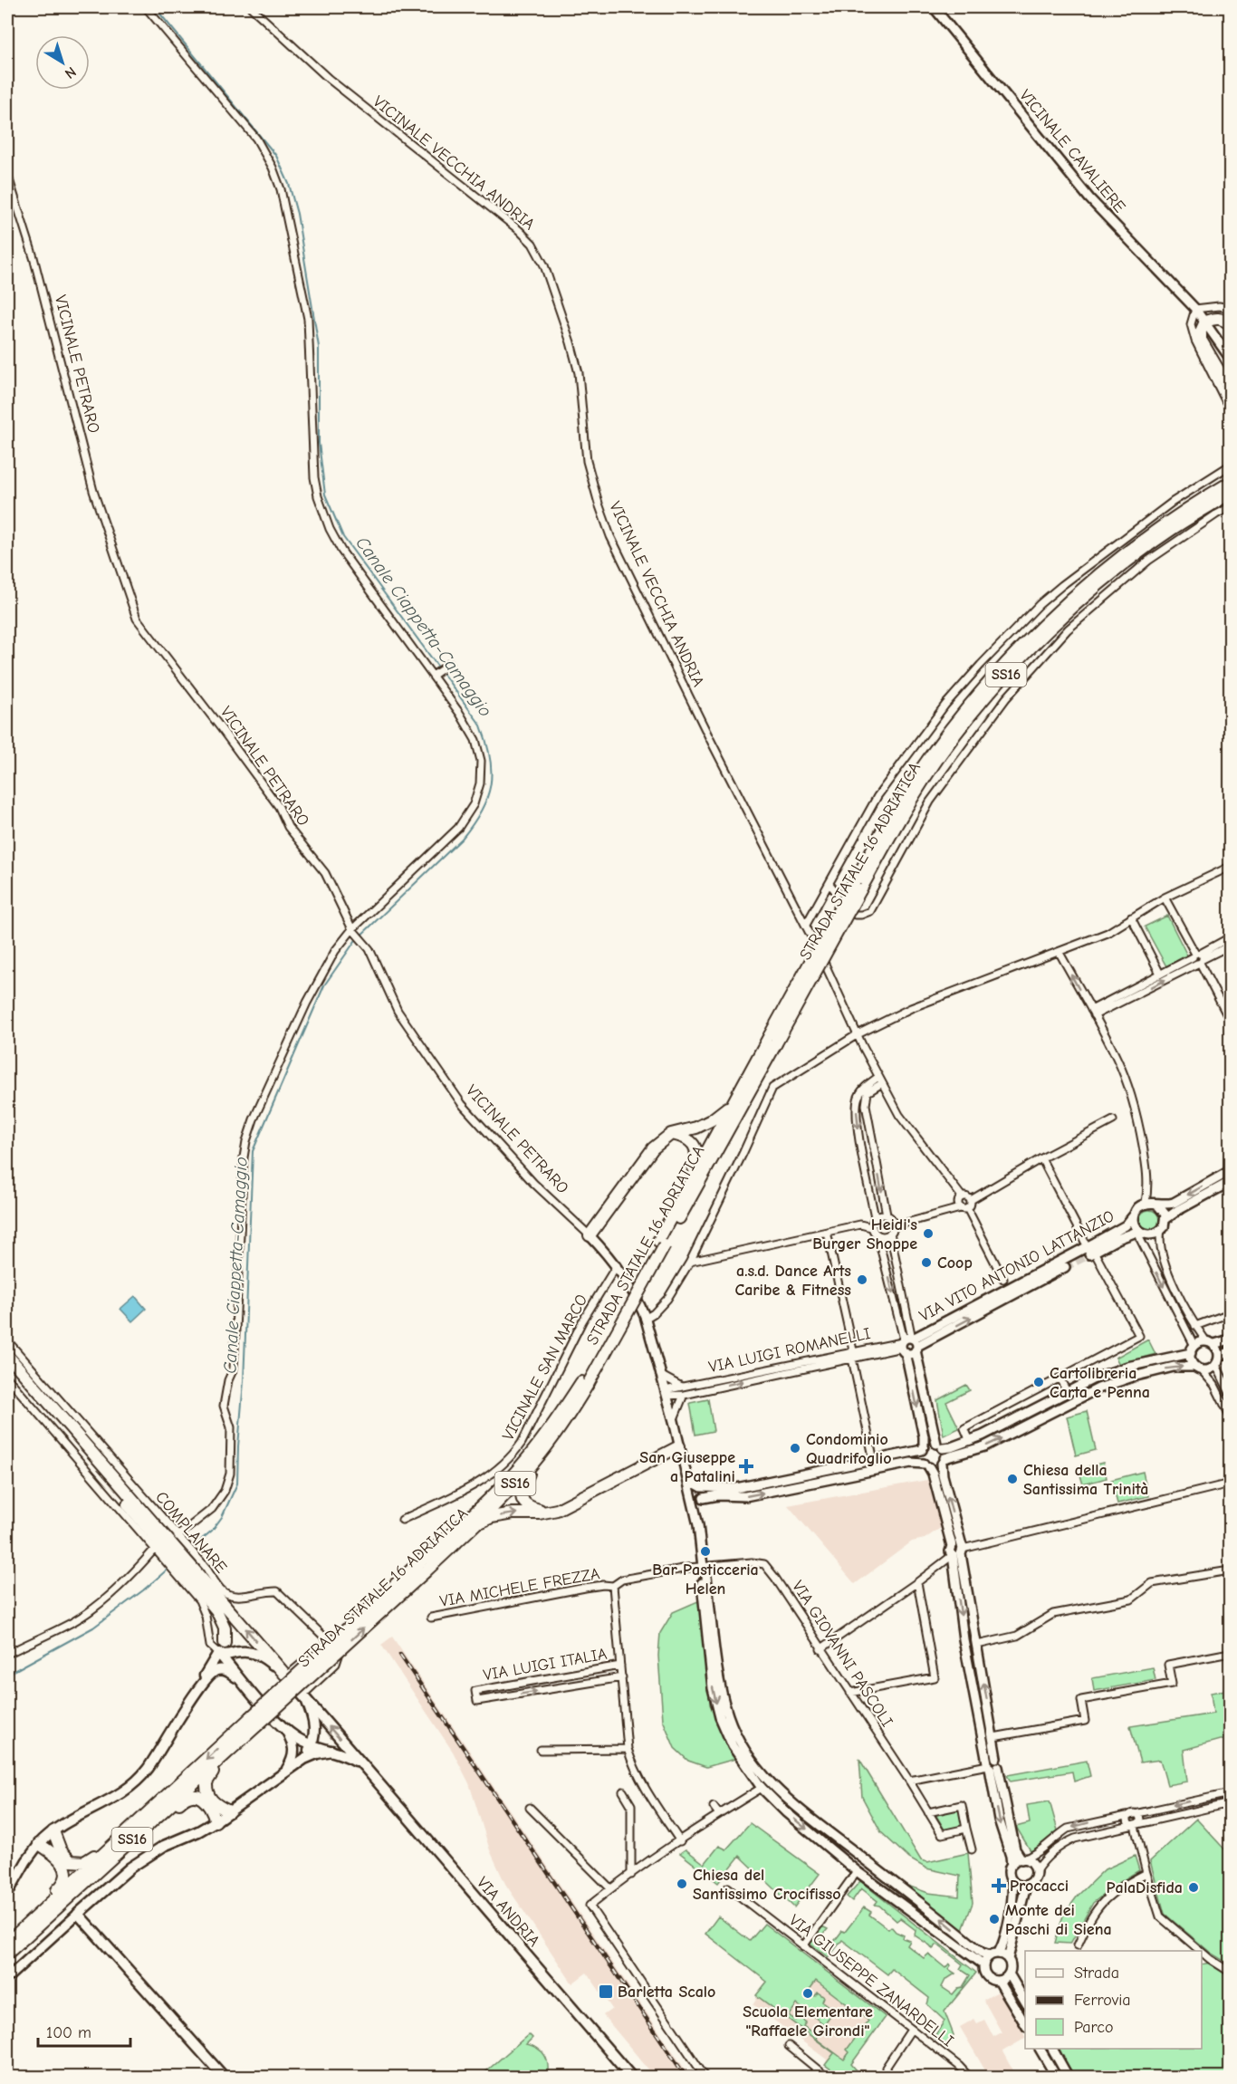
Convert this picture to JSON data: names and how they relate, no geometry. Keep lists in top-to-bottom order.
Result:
{
  "streets": {
    "highway": ["SS16", "STRADA STATALE 16 ADRIATICA"],
    "main road": ["VIA ANDRIA"],
    "street": [
      "VICINALE CAVALIERE",
      "VICINALE VECCHIA ANDRIA",
      "VICINALE PETRARO",
      "VIA VITO ANTONIO LATTANZIO",
      "VIA LUIGI ROMANELLI",
      "VICINALE SAN MARCO",
      "COMPLANARE",
      "VIA MICHELE FREZZA",
      "VIA GIOVANNI PASCOLI",
      "VIA LUIGI ITALIA",
      "VIA GIUSEPPE ZANARDELLI"
    ]
  },
  "crossings": [
    ["VICINALE PETRARO", "VIA LUIGI ROMANELLI"],
    ["VICINALE PETRARO", "VICINALE SAN MARCO"],
    ["SS16", "STRADA STATALE 16 ADRIATICA"],
    ["VIA VITO ANTONIO LATTANZIO", "VIA LUIGI ROMANELLI"],
    ["COMPLANARE", "VIA ANDRIA"],
    ["VIA MICHELE FREZZA", "VIA GIOVANNI PASCOLI"]
  ],
  "water": ["Canale Ciappetta-Camaggio"],
  "places": {
    "other": [
      "Heidi's Burger Shoppe",
      "Coop",
      "a.s.d. Dance Arts Caribe & Fitness",
      "Cartolibreria Carta e Penna",
      "Condominio Quadrifoglio",
      "Chiesa della Santissima Trinità",
      "Bar Pasticceria Helen",
      "Chiesa del Santissimo Crocifisso",
      "PalaDisfida",
      "Monte dei Paschi di Siena",
      "Scuola Elementare \"Raffaele Girondi\""
    ],
    "health": ["San Giuseppe a Patalini", "Procacci"],
    "transit": ["Barletta Scalo"]
  },
  "legend": ["Strada", "Ferrovia", "Parco"],
  "scale_bar": "100 m",
  "north": "bottom right"
}
